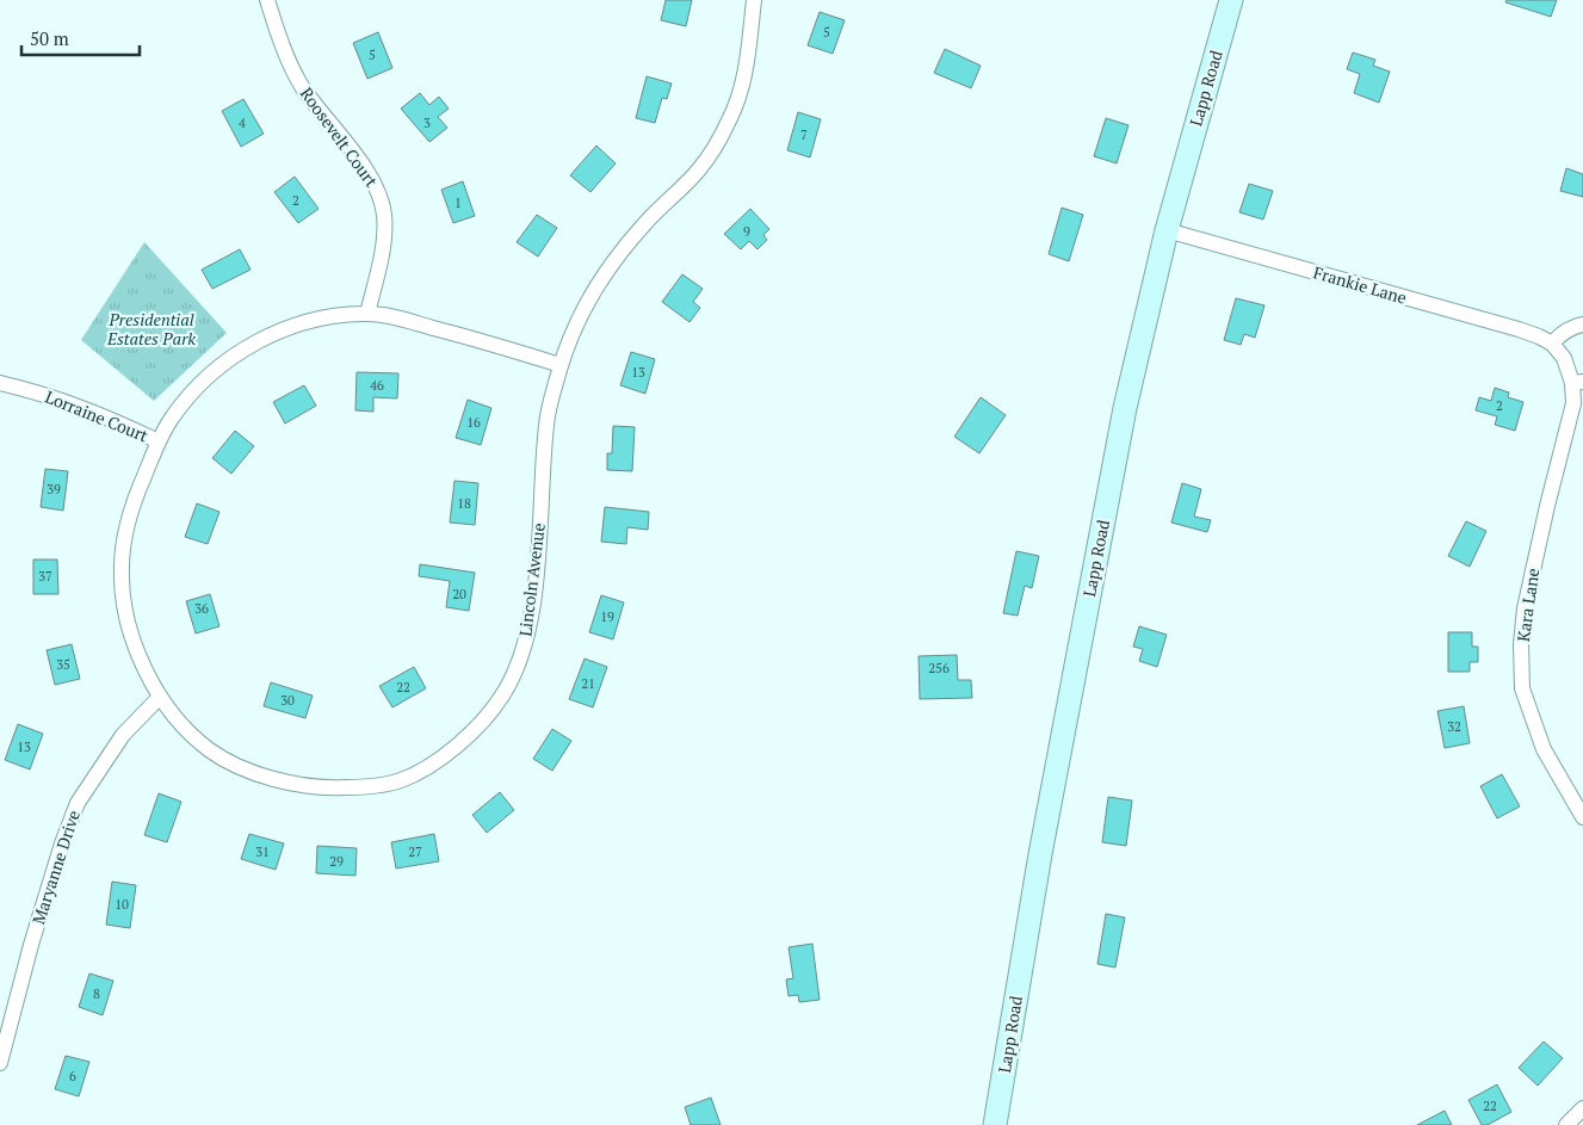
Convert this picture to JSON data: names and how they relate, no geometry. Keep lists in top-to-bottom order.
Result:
{
  "streets": {
    "street": [
      "Lapp Road",
      "Roosevelt Court",
      "Frankie Lane",
      "Lorraine Court",
      "Lincoln Avenue",
      "Kara Lane",
      "Maryanne Drive"
    ]
  },
  "crossings": [
    ["Lapp Road", "Frankie Lane"],
    ["Roosevelt Court", "Lincoln Avenue"],
    ["Frankie Lane", "Kara Lane"],
    ["Lorraine Court", "Lincoln Avenue"],
    ["Lincoln Avenue", "Maryanne Drive"]
  ],
  "parks": ["Presidential Estates Park"],
  "house_numbers": [
    "5",
    "5",
    "4",
    "3",
    "7",
    "2",
    "1",
    "9",
    "13",
    "46",
    "2",
    "16",
    "39",
    "18",
    "37",
    "20",
    "36",
    "19",
    "35",
    "256",
    "21",
    "22",
    "30",
    "32",
    "13",
    "31",
    "27",
    "29",
    "10",
    "8",
    "6",
    "22"
  ],
  "scale_bar": "50 m"
}
